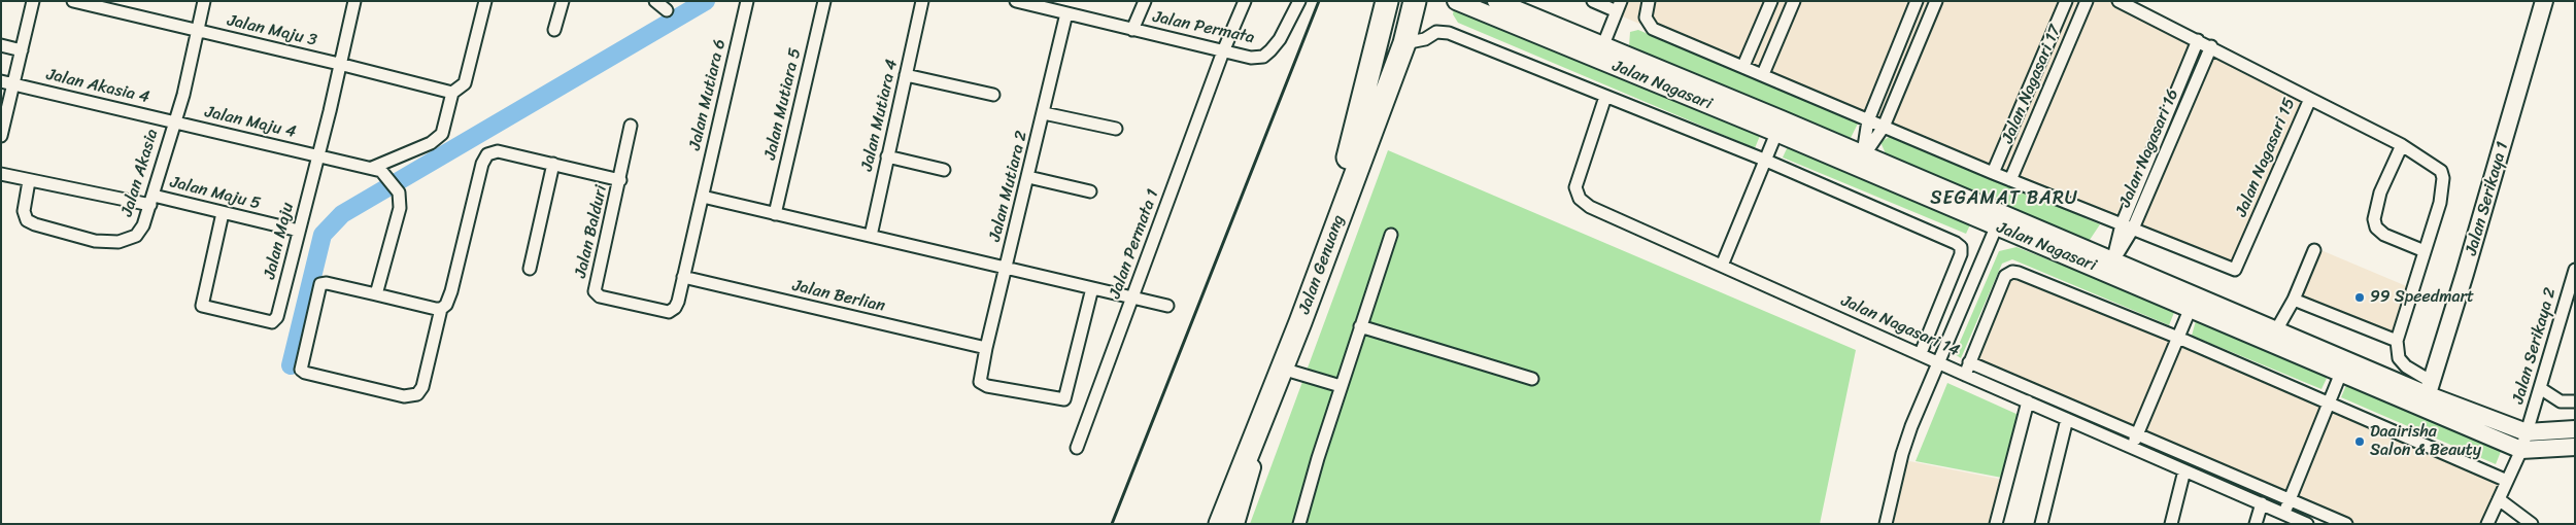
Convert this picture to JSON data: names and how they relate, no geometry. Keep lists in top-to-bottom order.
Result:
{
  "streets": {
    "highway": ["Jalan Genuang"],
    "street": [
      "Jalan Permata",
      "Jalan Maju 3",
      "Jalan Nagasari 17",
      "Jalan Nagasari",
      "Jalan Akasia 4",
      "Jalan Mutiara 6",
      "Jalan Mutiara 5",
      "Jalan Mutiara 4",
      "Jalan Maju 4",
      "Jalan Nagasari 16",
      "Jalan Nagasari 15",
      "Jalan Akasia",
      "Jalan Mutiara 2",
      "Jalan Maju 5",
      "Jalan Serikaya 1",
      "Jalan Balduri",
      "Jalan Maju",
      "Jalan Permata 1",
      "Jalan Berlian",
      "Jalan Nagasari 14",
      "Jalan Serikaya 2"
    ]
  },
  "crossings": [
    ["Jalan Permata", "Jalan Mutiara 2"],
    ["Jalan Permata", "Jalan Permata 1"],
    ["Jalan Maju 3", "Jalan Akasia"],
    ["Jalan Maju 3", "Jalan Maju"],
    ["Jalan Nagasari", "Jalan Nagasari 16"],
    ["Jalan Nagasari", "Jalan Serikaya 1"],
    ["Jalan Nagasari", "Jalan Genuang"],
    ["Jalan Nagasari", "Jalan Nagasari 14"],
    ["Jalan Nagasari", "Jalan Serikaya 2"],
    ["Jalan Akasia 4", "Jalan Maju 4"],
    ["Jalan Akasia 4", "Jalan Akasia"],
    ["Jalan Mutiara 6", "Jalan Balduri"],
    ["Jalan Mutiara 6", "Jalan Berlian"],
    ["Jalan Maju 4", "Jalan Akasia"],
    ["Jalan Maju 4", "Jalan Maju"],
    ["Jalan Nagasari 16", "Jalan Nagasari 15"],
    ["Jalan Akasia", "Jalan Maju 5"],
    ["Jalan Maju 5", "Jalan Maju"],
    ["Jalan Balduri", "Jalan Berlian"]
  ],
  "districts": ["SEGAMAT BARU"],
  "places": ["99 Speedmart", "Daairisha Salon & Beauty"]
}
